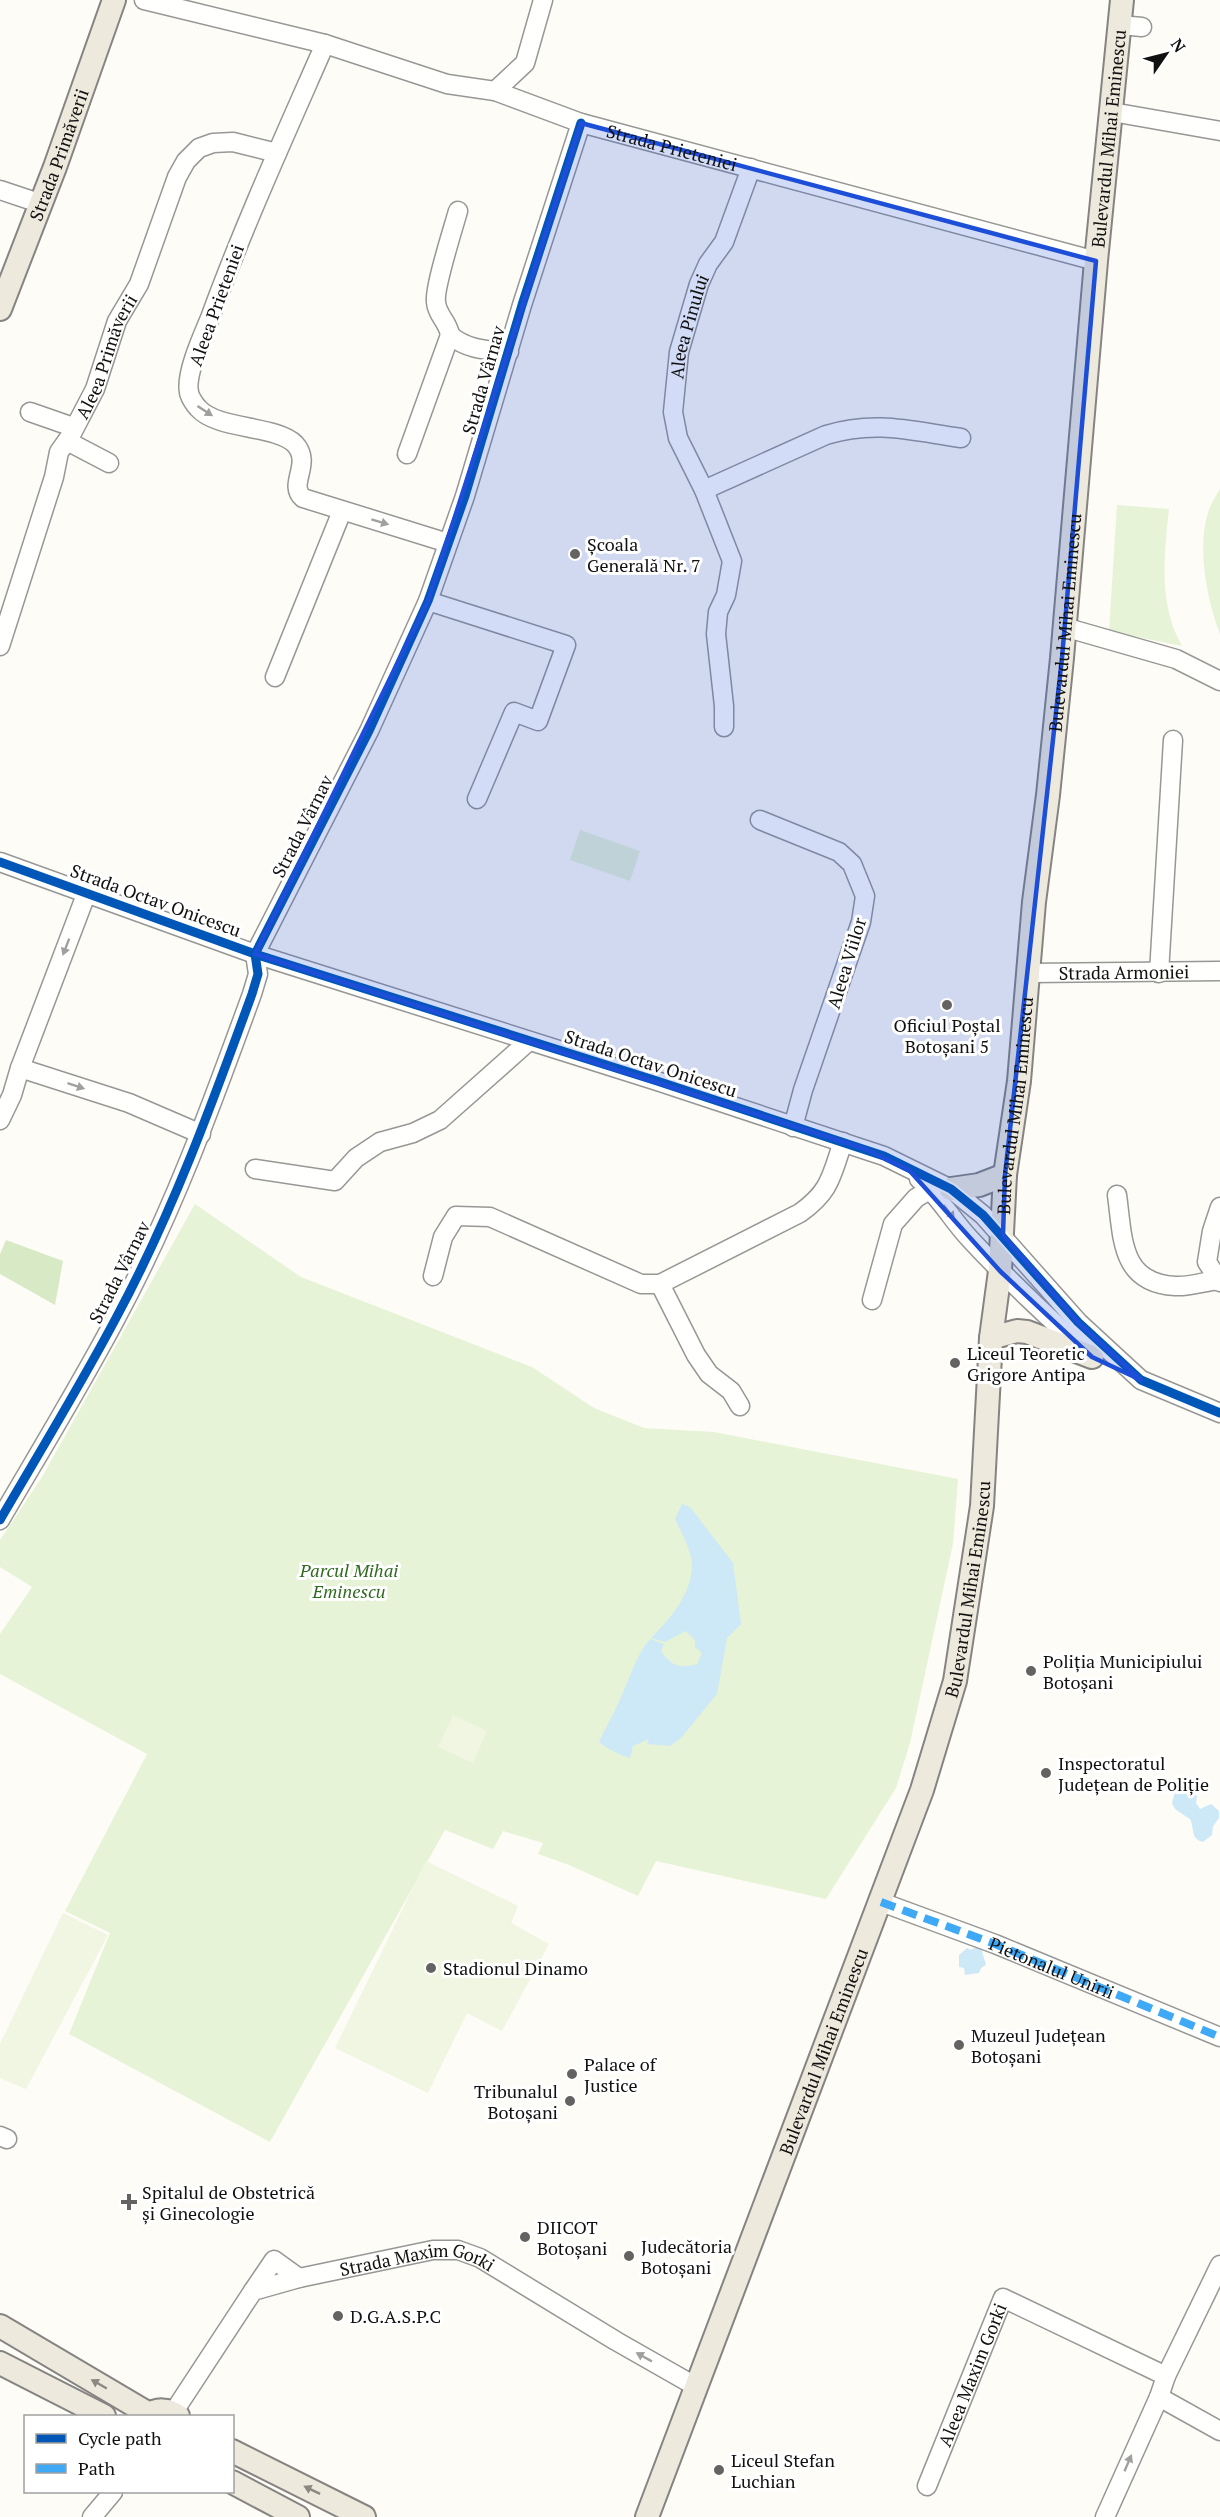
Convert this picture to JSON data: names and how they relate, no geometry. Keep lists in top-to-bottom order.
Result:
{
  "streets": {
    "main road": ["Bulevardul Mihai Eminescu", "Strada Primăverii"],
    "street": [
      "Strada Prieteniei",
      "Aleea Prieteniei",
      "Aleea Pinului",
      "Aleea Primăverii",
      "Strada Vârnav",
      "Strada Octav Onicescu",
      "Aleea Viilor",
      "Strada Armoniei",
      "Pietonalul Unirii",
      "Strada Maxim Gorki",
      "Aleea Maxim Gorki"
    ]
  },
  "crossings": [
    ["Bulevardul Mihai Eminescu", "Strada Prieteniei"],
    ["Bulevardul Mihai Eminescu", "Strada Octav Onicescu"],
    ["Bulevardul Mihai Eminescu", "Strada Armoniei"],
    ["Bulevardul Mihai Eminescu", "Pietonalul Unirii"],
    ["Bulevardul Mihai Eminescu", "Strada Maxim Gorki"],
    ["Strada Prieteniei", "Aleea Prieteniei"],
    ["Strada Prieteniei", "Aleea Pinului"],
    ["Strada Prieteniei", "Strada Vârnav"],
    ["Aleea Prieteniei", "Aleea Primăverii"],
    ["Aleea Prieteniei", "Strada Vârnav"],
    ["Strada Vârnav", "Strada Octav Onicescu"],
    ["Strada Octav Onicescu", "Aleea Viilor"]
  ],
  "one_way": ["Strada Maxim Gorki"],
  "parks": ["Parcul Mihai Eminescu"],
  "places": {
    "other": [
      "Școala Generală Nr. 7",
      "Oficiul Poștal Botoșani 5",
      "Liceul Teoretic Grigore Antipa",
      "Poliția Municipiului Botoșani",
      "Inspectoratul Județean de Poliție",
      "Stadionul Dinamo",
      "Muzeul Județean Botoșani",
      "Palace of Justice",
      "Tribunalul Botoșani",
      "DIICOT Botoșani",
      "Judecătoria Botoșani",
      "D.G.A.S.P.C",
      "Liceul Stefan Luchian"
    ],
    "health": ["Spitalul de Obstetrică și Ginecologie"]
  },
  "legend": ["Cycle path", "Path"],
  "north": "top right"
}
